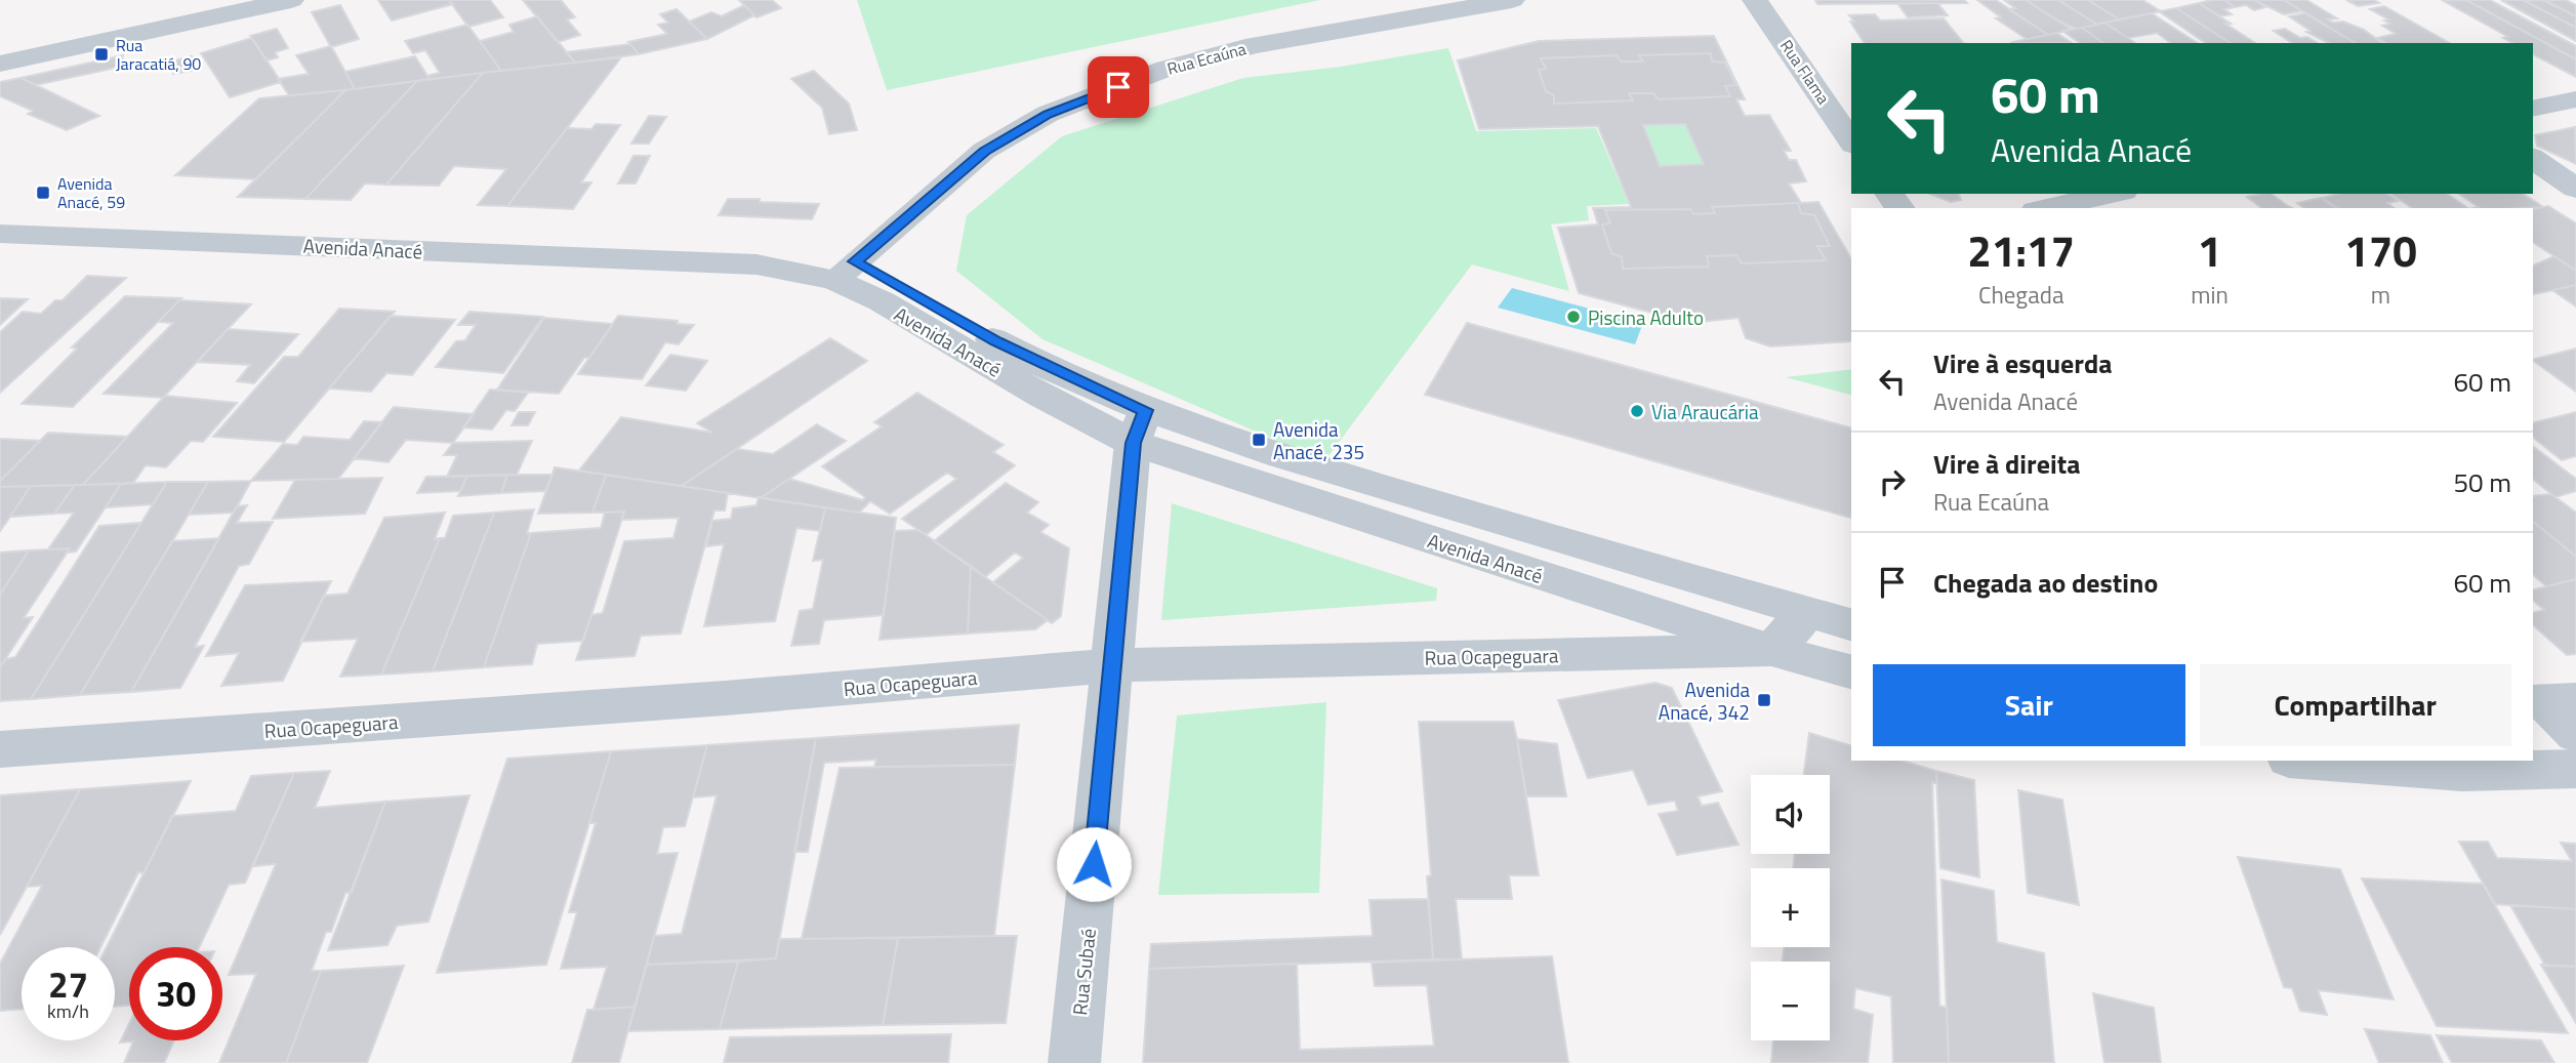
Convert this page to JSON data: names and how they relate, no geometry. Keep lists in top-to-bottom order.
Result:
{
  "streets": {
    "street": [
      "Rua Ecaúna",
      "Rua Flama",
      "Avenida Anacé",
      "Rua Ocapeguara",
      "Rua Subaé"
    ]
  },
  "crossings": [
    ["Rua Ecaúna", "Avenida Anacé"],
    ["Avenida Anacé", "Rua Ocapeguara"],
    ["Avenida Anacé", "Rua Subaé"],
    ["Rua Ocapeguara", "Rua Subaé"]
  ],
  "places": {
    "transit": [
      "Rua Jaracatiá, 90",
      "Avenida Anacé, 59",
      "Avenida Anacé, 235",
      "Avenida Anacé, 342"
    ],
    "other": ["Piscina Adulto", "Via Araucária"]
  },
  "page": {
    "turn": ["60 m", "Avenida Anacé"],
    "eta": [
      "21:17",
      "Chegada",
      "1",
      "min",
      "170",
      "m"
    ],
    "list": [
      {
        "name": "Vire à esquerda",
        "note": "Avenida Anacé",
        "value": "60 m"
      },
      {
        "name": "Vire à direita",
        "note": "Rua Ecaúna",
        "value": "50 m"
      },
      {
        "name": "Chegada ao destino",
        "value": "60 m"
      }
    ],
    "buttons": ["Sair", "Compartilhar"],
    "map_buttons": ["+", "−"],
    "speed": "27 km/h",
    "limit": "30"
  }
}
